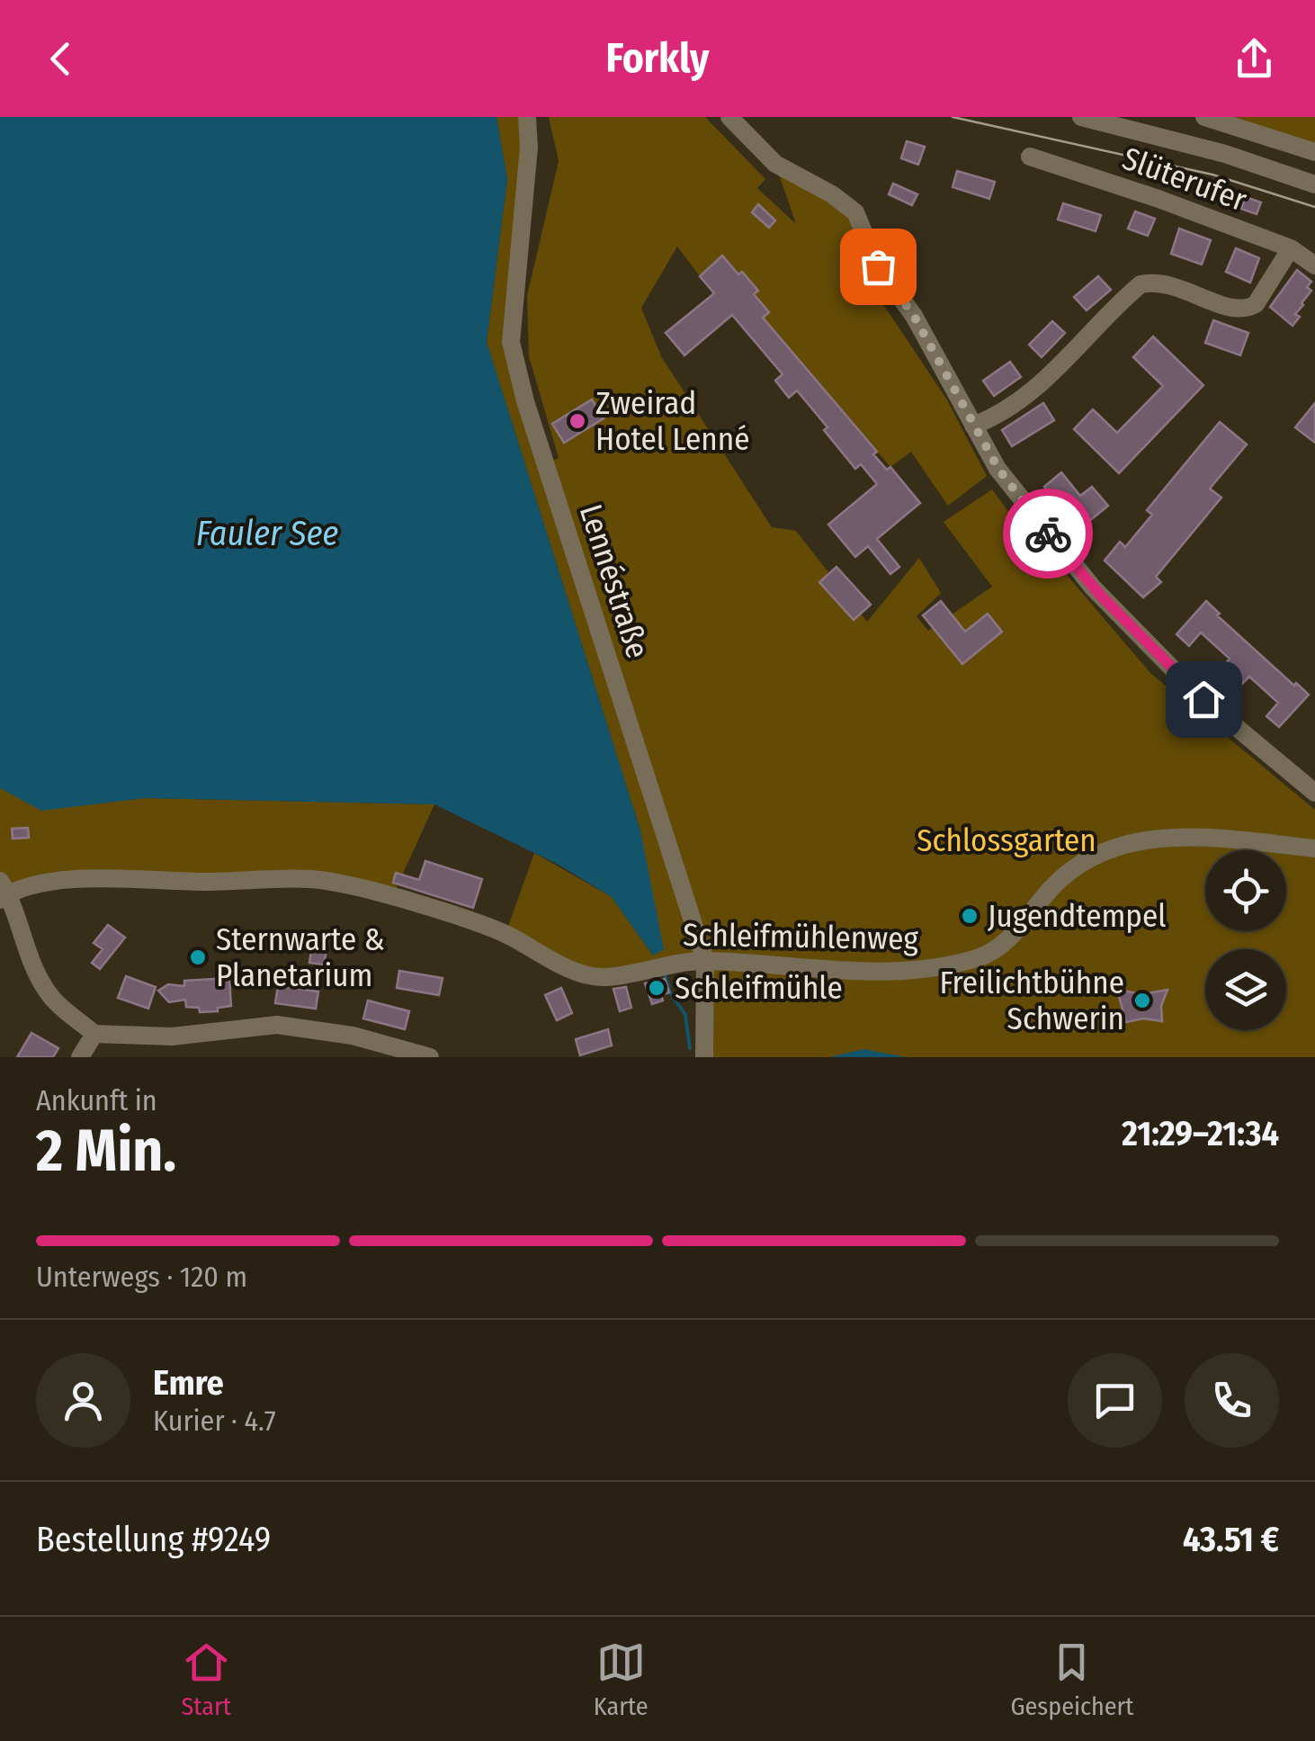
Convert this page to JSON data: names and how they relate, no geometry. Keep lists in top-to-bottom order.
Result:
{
  "streets": {
    "street": ["Slüterufer", "Lennéstraße", "Schleifmühlenweg"]
  },
  "crossings": [
    ["Lennéstraße", "Schleifmühlenweg"]
  ],
  "water": ["Fauler See"],
  "parks": ["Schlossgarten"],
  "places": [
    "Zweirad Hotel Lenné",
    "Jugendtempel",
    "Sternwarte & Planetarium",
    "Schleifmühle",
    "Freilichtbühne Schwerin"
  ],
  "page": {
    "header": "Forkly",
    "heading": ["2 Min.", "Ankunft in", "21:29–21:34"],
    "panel": [
      "Emre",
      "Kurier · 4.7",
      "Bestellung #9249",
      "43.51 €"
    ],
    "bar": "Unterwegs · 120 m",
    "tabs": ["Start", "Karte", "Gespeichert"]
  }
}
